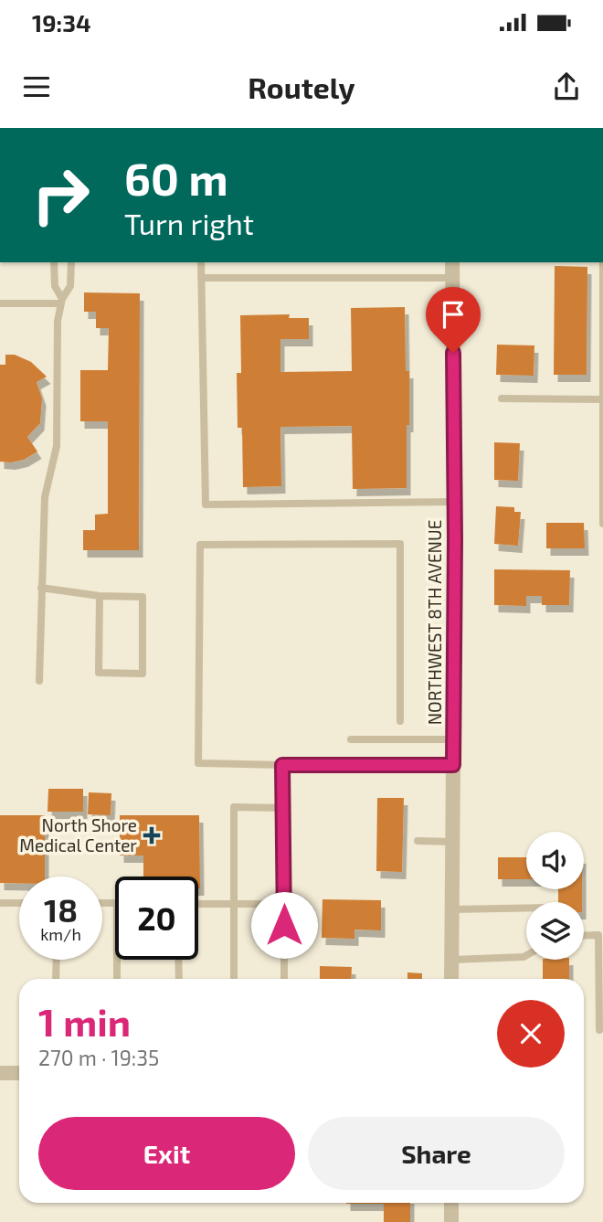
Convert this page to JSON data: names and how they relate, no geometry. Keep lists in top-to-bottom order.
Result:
{
  "streets": {
    "street": ["NORTHWEST 8TH AVENUE"]
  },
  "places": {
    "health": ["North Shore Medical Center"]
  },
  "page": {
    "status": "19:34",
    "header": "Routely",
    "turn": ["60 m", "Turn right"],
    "speed": "18 km/h",
    "limit": "20",
    "heading": ["1 min", "270 m · 19:35"],
    "buttons": ["Exit", "Share"]
  }
}
